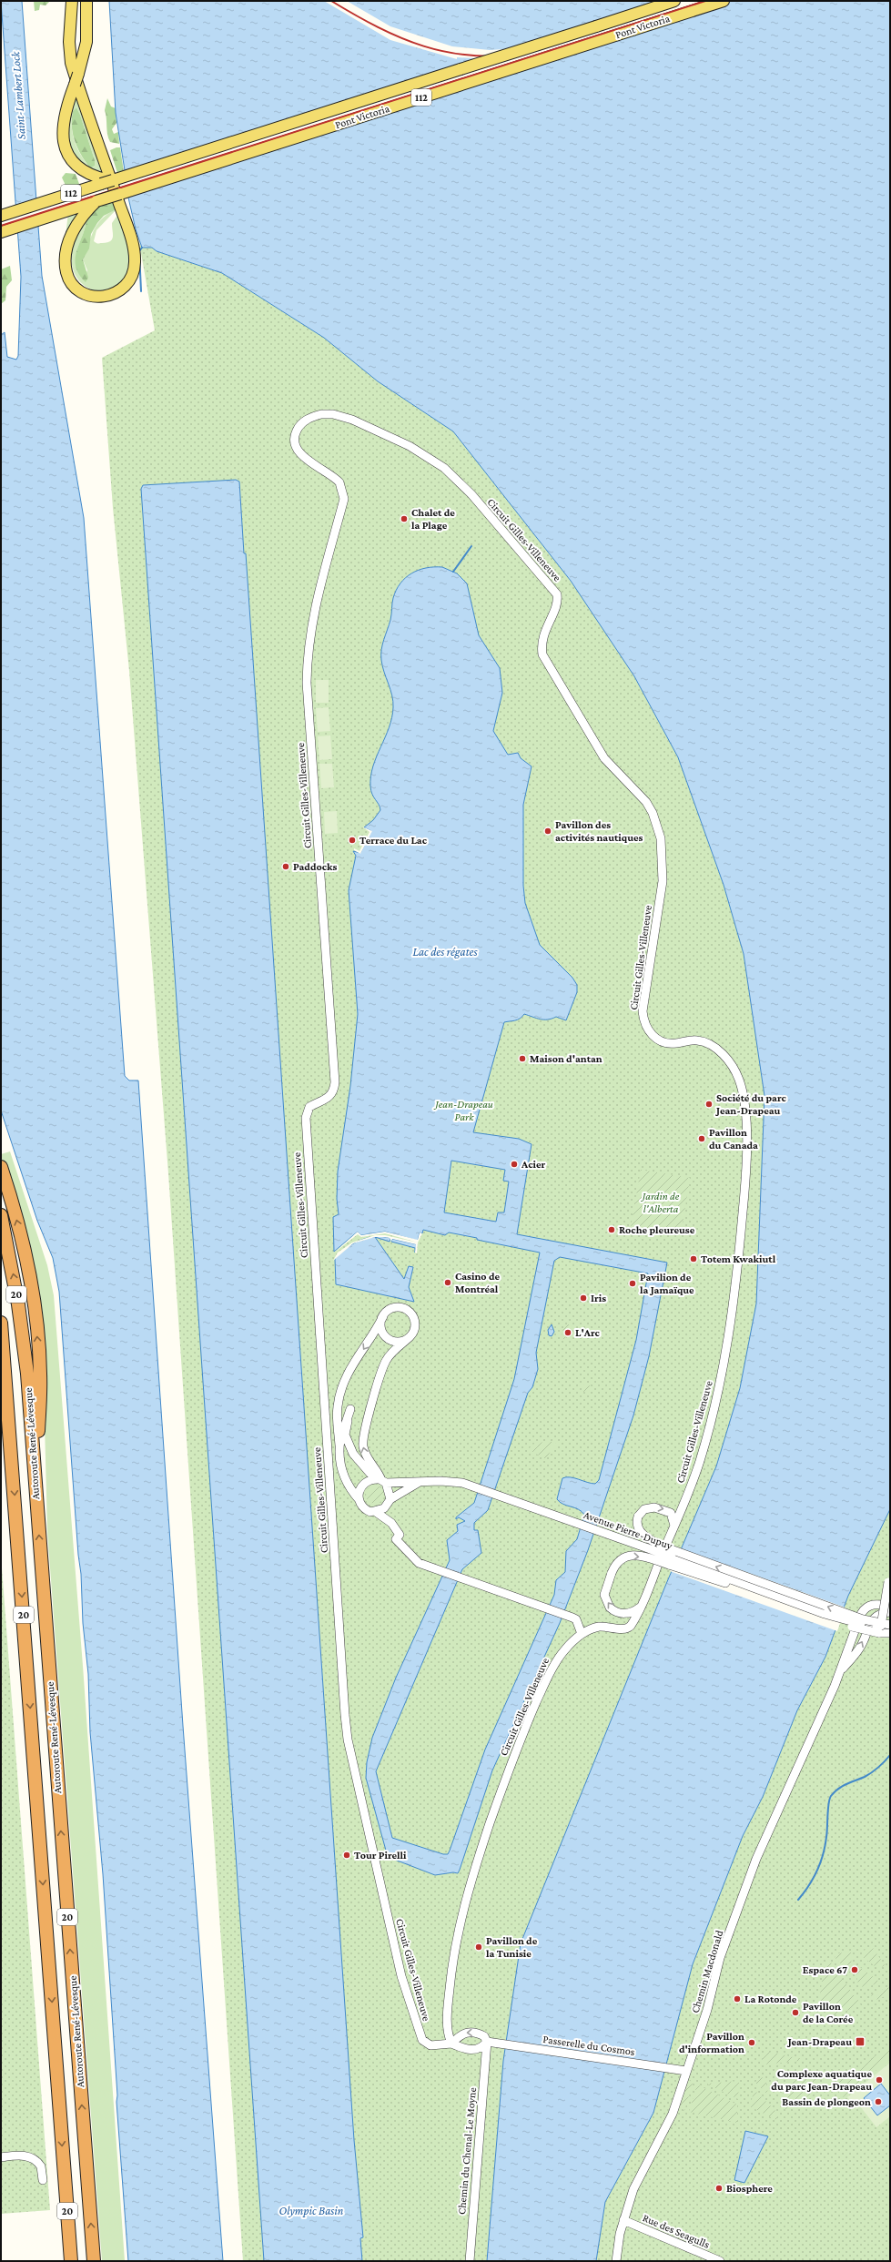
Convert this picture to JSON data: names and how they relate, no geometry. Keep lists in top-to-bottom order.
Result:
{
  "streets": {
    "highway": ["20", "Autoroute René-Lévesque"],
    "main road": ["Pont Victoria", "112"],
    "street": [
      "Circuit Gilles-Villeneuve",
      "Avenue Pierre-Dupuy",
      "Chemin Macdonald",
      "Passerelle du Cosmos",
      "Chemin du Chenal-Le Moyne",
      "Rue des Seagulls"
    ]
  },
  "crossings": [
    ["Chemin Macdonald", "Passerelle du Cosmos"],
    ["Chemin Macdonald", "Rue des Seagulls"],
    ["Passerelle du Cosmos", "Chemin du Chenal-Le Moyne"]
  ],
  "water": ["Saint-Lambert Lock", "Lac des régates", "Olympic Basin"],
  "parks": ["Jean-Drapeau Park", "Jardin de l'Alberta"],
  "places": {
    "other": [
      "Chalet de la Plage",
      "Pavillon des activités nautiques",
      "Terrace du Lac",
      "Paddocks",
      "Maison d'antan",
      "Société du parc Jean-Drapeau",
      "Pavillon du Canada",
      "Acier",
      "Roche pleureuse",
      "Totem Kwakiutl",
      "Casino de Montréal",
      "Pavilion de la Jamaïque",
      "Iris",
      "L'Arc",
      "Tour Pirelli",
      "Pavillon de la Tunisie",
      "Espace 67",
      "La Rotonde",
      "Pavillon de la Corée",
      "Pavillon d'information",
      "Complexe aquatique du parc Jean-Drapeau",
      "Bassin de plongeon",
      "Biosphere"
    ],
    "transit": ["Jean-Drapeau"]
  }
}
